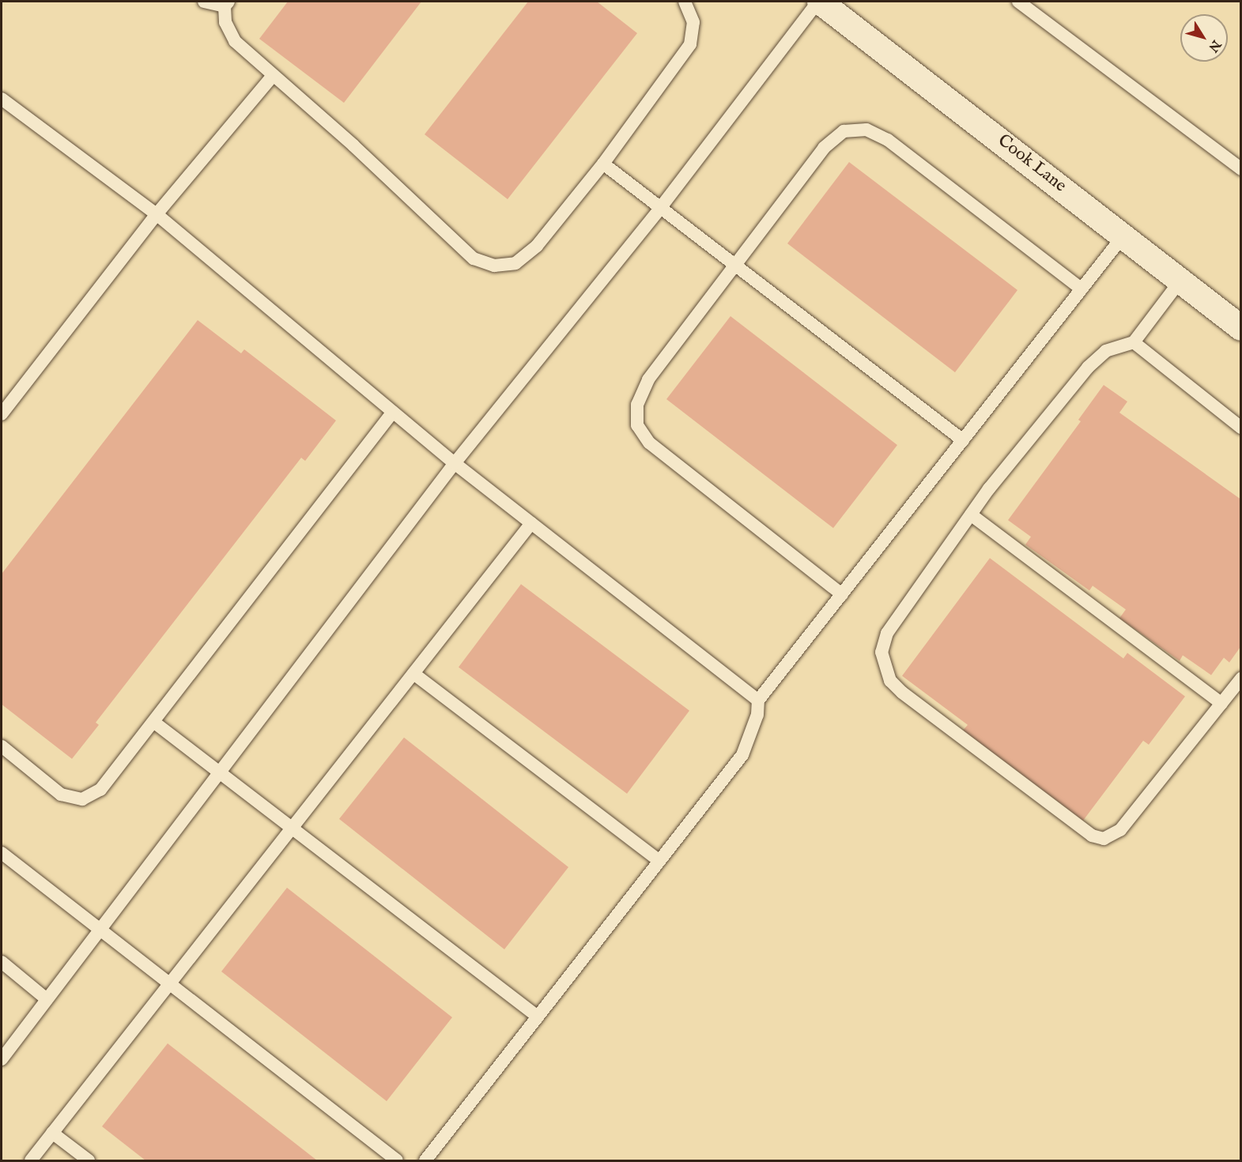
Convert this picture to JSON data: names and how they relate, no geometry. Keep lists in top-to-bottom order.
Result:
{
  "streets": {
    "street": ["Cook Lane"]
  },
  "north": "bottom right"
}
